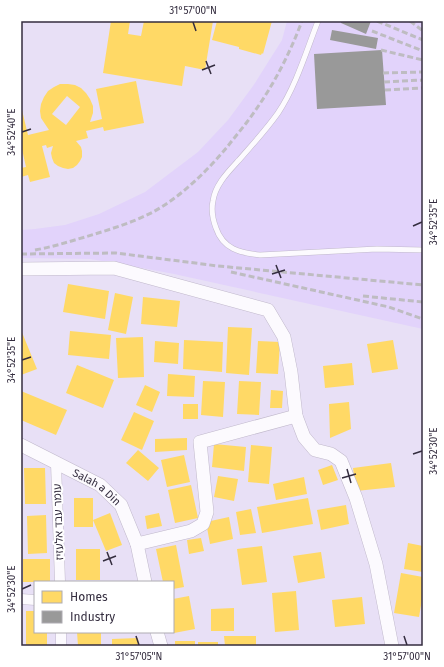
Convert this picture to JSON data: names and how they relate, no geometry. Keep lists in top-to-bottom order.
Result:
{
  "streets": {
    "street": ["Salah a Din", "עומר עבד אלעזיז"]
  },
  "crossings": [
    ["Salah a Din", "עומר עבד אלעזיז"]
  ],
  "legend": ["Homes", "Industry"],
  "coordinates": [
    "31°57'00\"N",
    "34°52'40\"E",
    "34°52'35\"E",
    "34°52'30\"E",
    "31°57'05\"N"
  ]
}
